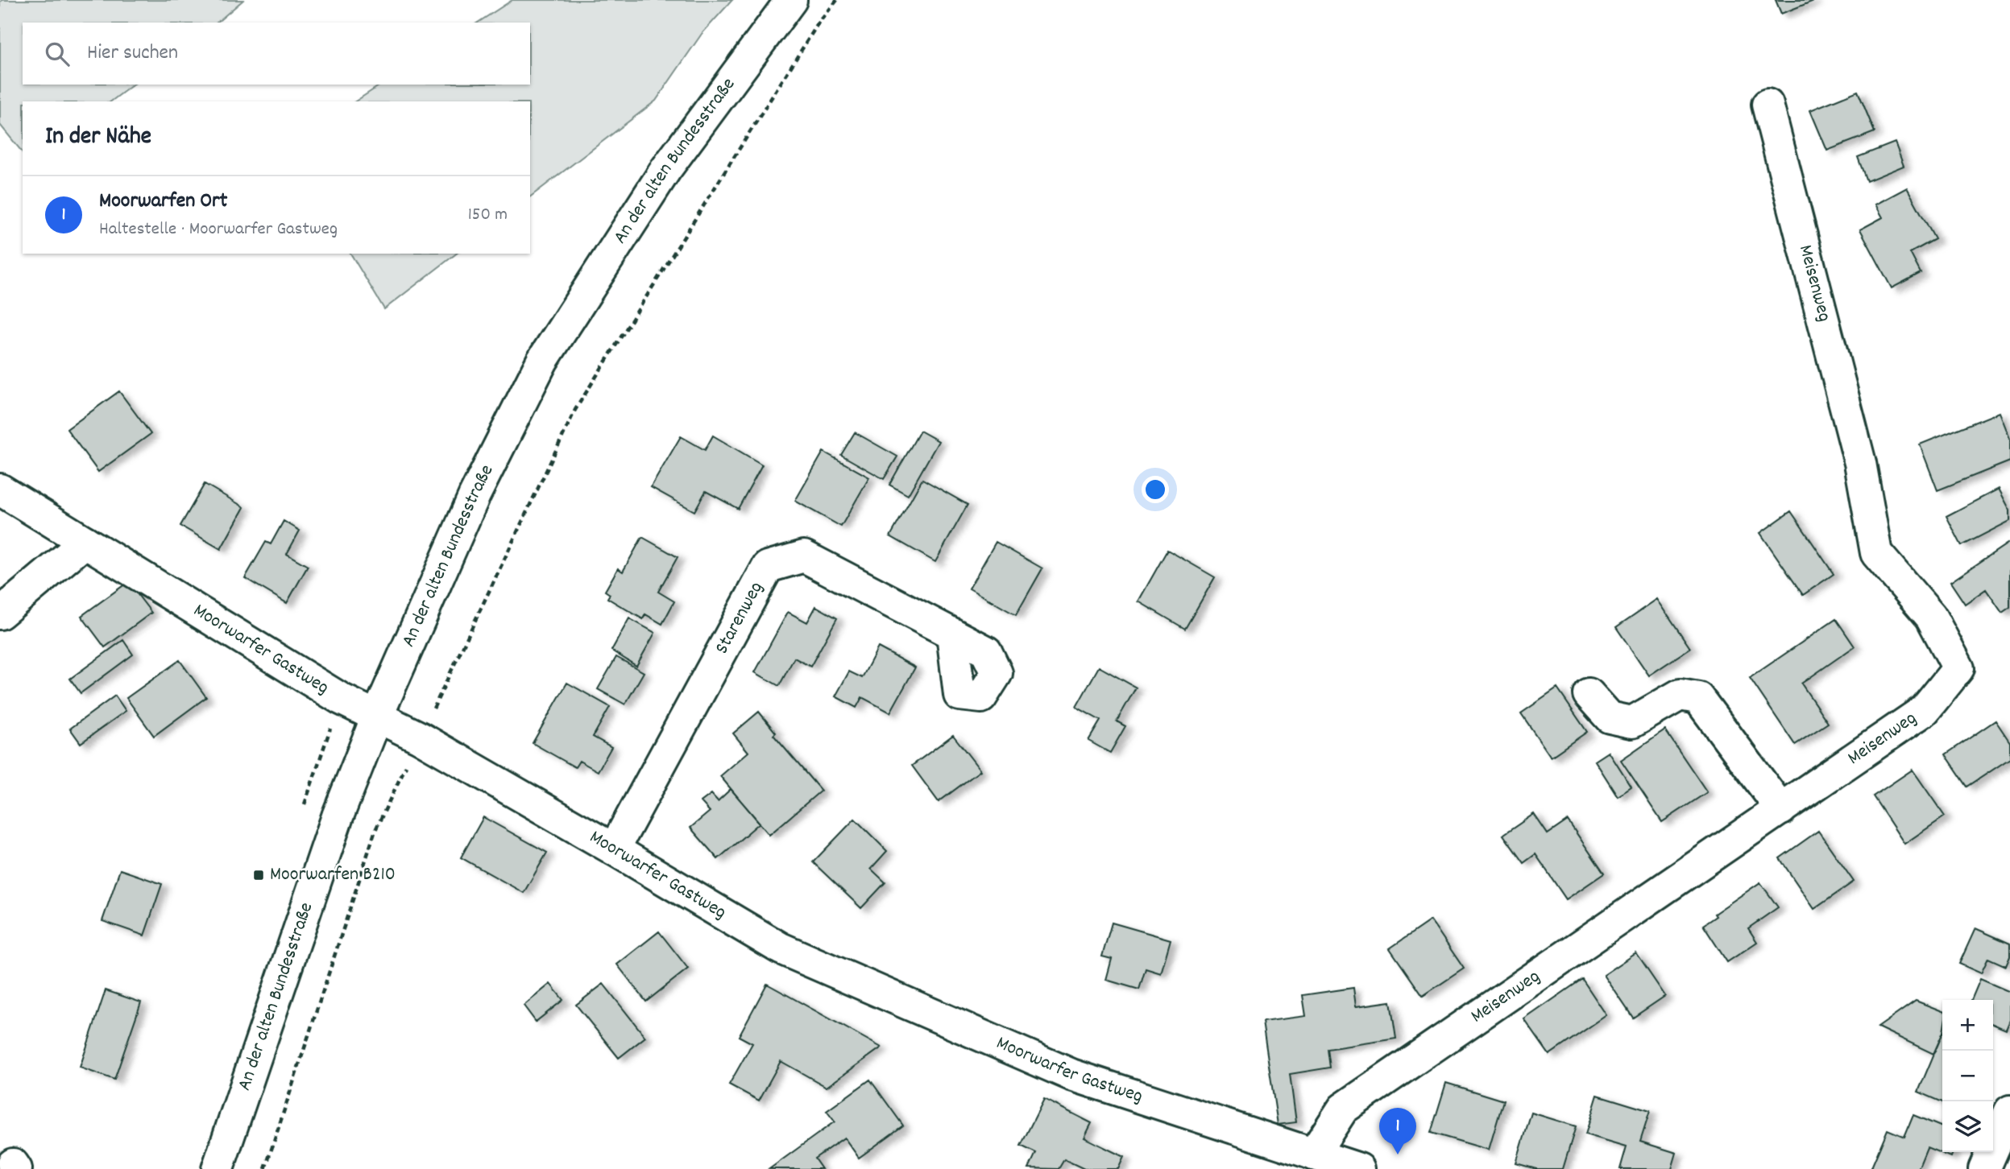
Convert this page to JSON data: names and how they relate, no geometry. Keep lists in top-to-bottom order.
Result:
{
  "streets": {
    "street": [
      "An der alten Bundesstraße",
      "Meisenweg",
      "Starenweg",
      "Moorwarfer Gastweg"
    ]
  },
  "crossings": [
    ["An der alten Bundesstraße", "Moorwarfer Gastweg"],
    ["Meisenweg", "Moorwarfer Gastweg"],
    ["Starenweg", "Moorwarfer Gastweg"]
  ],
  "places": {
    "transit": ["Moorwarfen B210"]
  },
  "page": {
    "search": "Hier suchen",
    "heading": "In der Nähe",
    "list": [
      {
        "mark": "1",
        "name": "Moorwarfen Ort",
        "note": "Haltestelle · Moorwarfer Gastweg",
        "value": "150 m"
      }
    ],
    "map_buttons": ["+", "−"],
    "pins": "1"
  }
}
